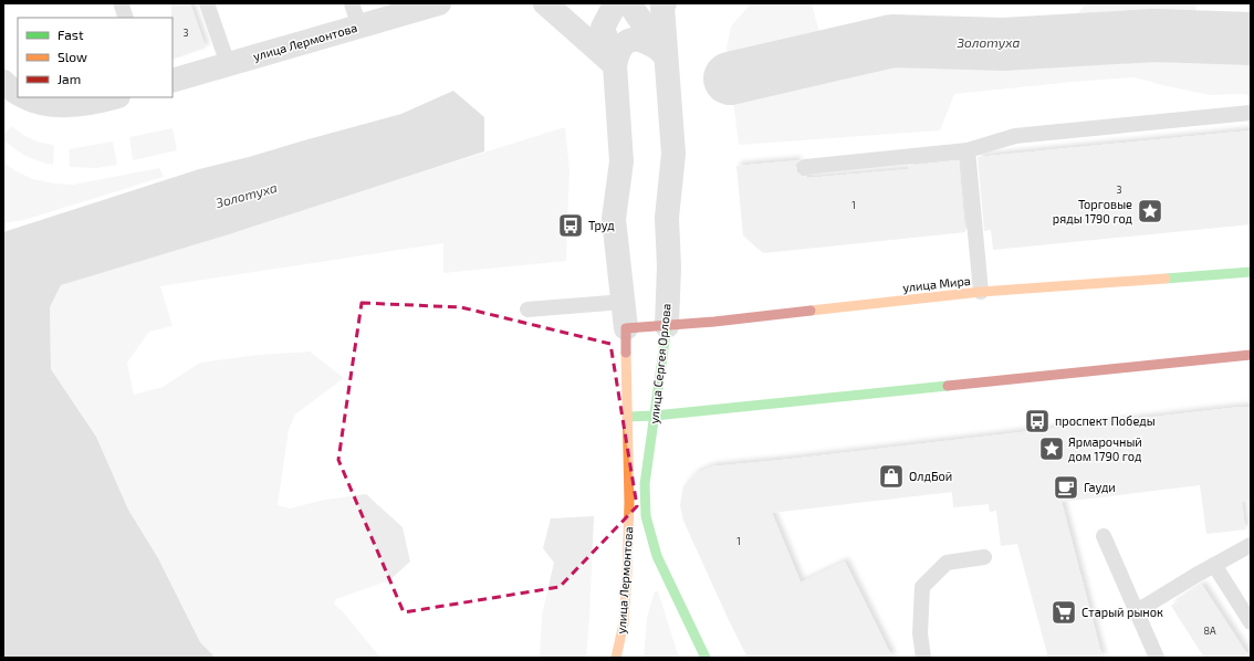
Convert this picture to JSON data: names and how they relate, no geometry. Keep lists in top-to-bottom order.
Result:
{
  "streets": {
    "main road": ["улица Лермонтова", "улица Мира", "улица Сергея Орлова"]
  },
  "crossings": [
    ["улица Мира", "улица Сергея Орлова"]
  ],
  "water": ["Золотуха"],
  "places": {
    "place": ["Торговые ряды 1790 год", "Ярмарочный дом 1790 год"],
    "bus stop": ["Труд", "проспект Победы"],
    "shop": ["ОлдБой"],
    "cafe": ["Гауди"],
    "supermarket": ["Старый рынок"]
  },
  "house_numbers": [
    "3",
    "3",
    "1",
    "1",
    "8А"
  ],
  "legend": ["Fast", "Slow", "Jam"]
}
